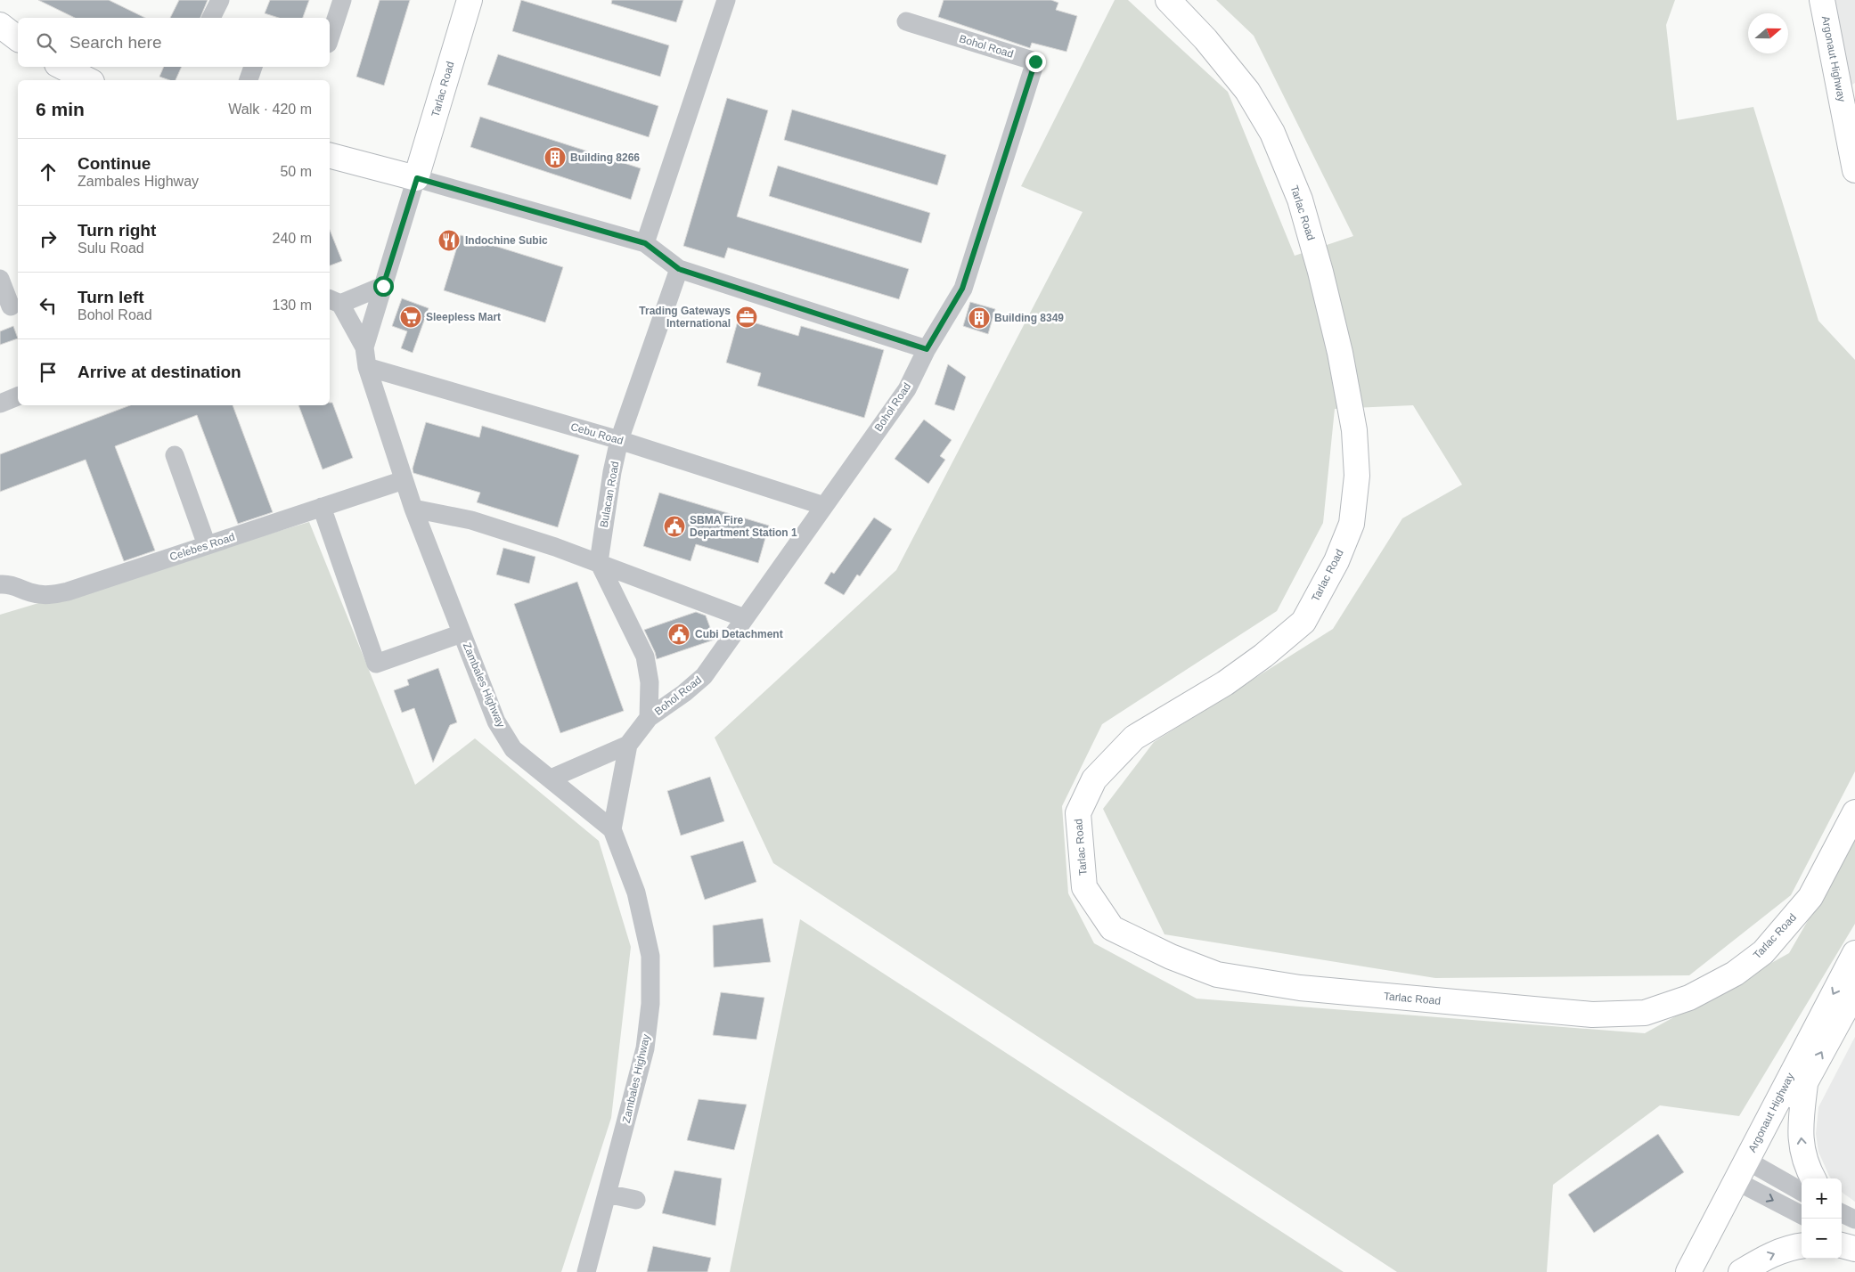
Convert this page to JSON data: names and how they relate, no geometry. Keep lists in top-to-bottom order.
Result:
{
  "streets": {
    "main road": ["Argonaut Highway", "Tarlac Road"],
    "street": [
      "Bohol Road",
      "Cebu Road",
      "Bulacan Road",
      "Celebes Road",
      "Zambales Highway"
    ]
  },
  "crossings": [
    ["Bohol Road", "Cebu Road"],
    ["Bohol Road", "Zambales Highway"],
    ["Tarlac Road", "Zambales Highway"],
    ["Cebu Road", "Bulacan Road"],
    ["Cebu Road", "Zambales Highway"],
    ["Celebes Road", "Zambales Highway"]
  ],
  "places": {
    "building": ["Building 8266", "Building 8349"],
    "restaurant": ["Indochine Subic"],
    "supermarket": ["Sleepless Mart"],
    "office": ["Trading Gateways International"],
    "public building": ["SBMA Fire Department Station 1", "Cubi Detachment"]
  },
  "north": "right",
  "page": {
    "search": "Search here",
    "heading": ["6 min", "Walk · 420 m"],
    "list": [
      ["Continue", "Zambales Highway", "50 m"],
      ["Turn right", "Sulu Road", "240 m"],
      ["Turn left", "Bohol Road", "130 m"],
      "Arrive at destination"
    ],
    "map_buttons": ["+", "−"]
  }
}
